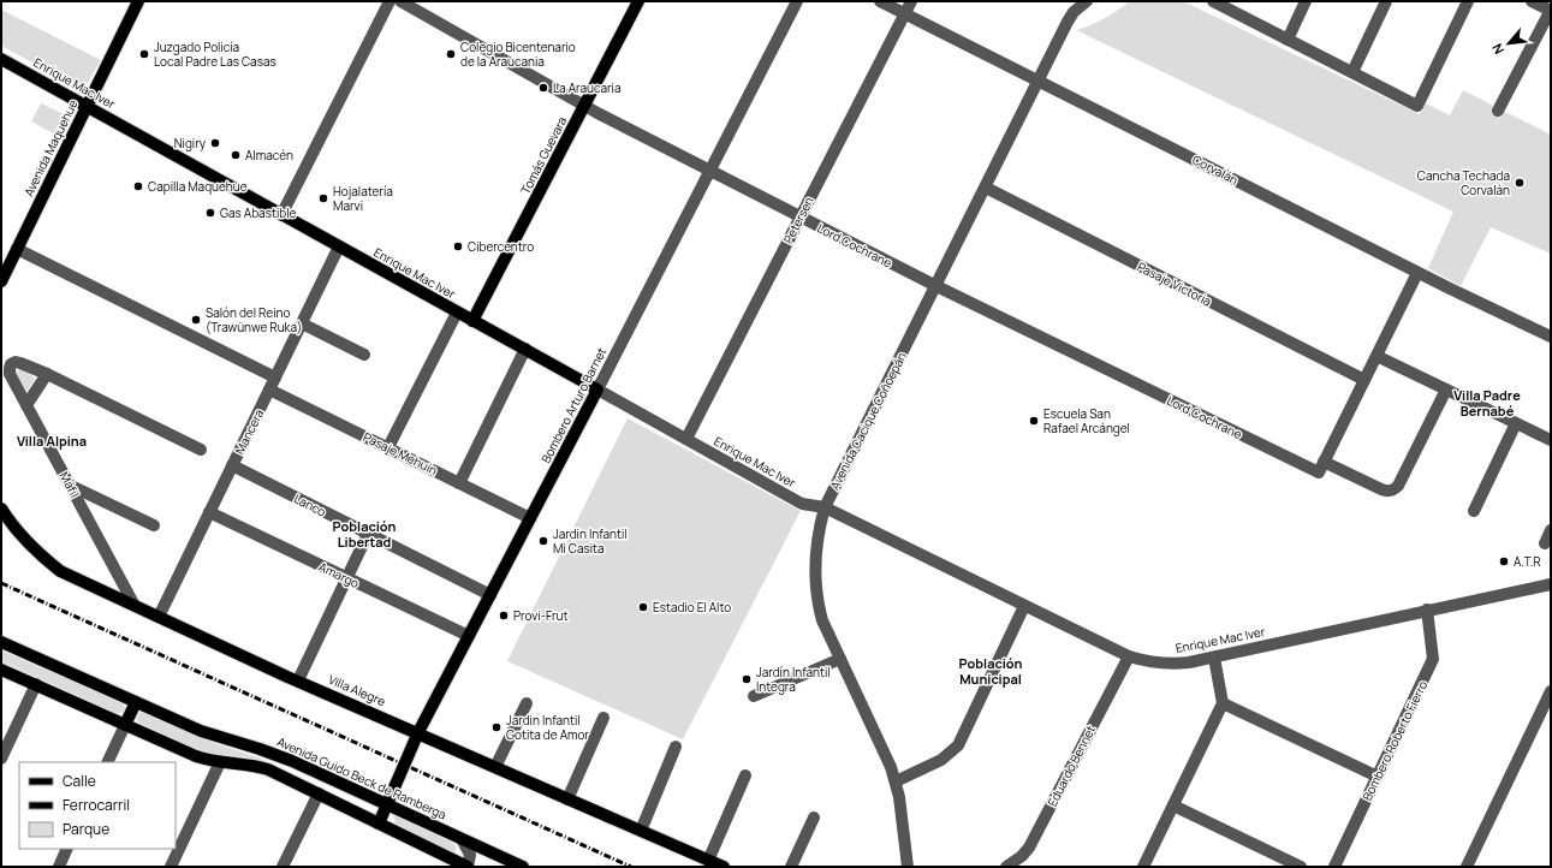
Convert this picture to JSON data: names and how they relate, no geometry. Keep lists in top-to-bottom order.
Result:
{
  "streets": {
    "main road": [
      "Enrique Mac Iver",
      "Avenida Maquehue",
      "Tomás Guevara",
      "Bombero Arturo Barnet",
      "Villa Alegre",
      "Avenida Guido Beck de Ramberga"
    ],
    "street": [
      "Corvalán",
      "Petersen",
      "Lord Cochrane",
      "Pasaje Victoria",
      "Avenida Cacique Coñoepán",
      "Mancera",
      "Pasaje Mehuín",
      "Máfil",
      "Lanco",
      "Amargo",
      "Bombero Roberto Fierro",
      "Eduardo Bennet"
    ]
  },
  "crossings": [
    ["Enrique Mac Iver", "Avenida Maquehue"],
    ["Enrique Mac Iver", "Tomás Guevara"],
    ["Enrique Mac Iver", "Petersen"],
    ["Enrique Mac Iver", "Bombero Arturo Barnet"],
    ["Enrique Mac Iver", "Avenida Cacique Coñoepán"],
    ["Enrique Mac Iver", "Mancera"],
    ["Enrique Mac Iver", "Bombero Roberto Fierro"],
    ["Enrique Mac Iver", "Eduardo Bennet"],
    ["Tomás Guevara", "Lord Cochrane"],
    ["Corvalán", "Petersen"],
    ["Corvalán", "Avenida Cacique Coñoepán"],
    ["Petersen", "Lord Cochrane"],
    ["Lord Cochrane", "Bombero Arturo Barnet"],
    ["Lord Cochrane", "Avenida Cacique Coñoepán"],
    ["Pasaje Victoria", "Avenida Cacique Coñoepán"],
    ["Bombero Arturo Barnet", "Pasaje Mehuín"],
    ["Bombero Arturo Barnet", "Lanco"],
    ["Bombero Arturo Barnet", "Amargo"],
    ["Bombero Arturo Barnet", "Villa Alegre"],
    ["Bombero Arturo Barnet", "Avenida Guido Beck de Ramberga"],
    ["Mancera", "Pasaje Mehuín"],
    ["Mancera", "Lanco"],
    ["Mancera", "Amargo"],
    ["Mancera", "Villa Alegre"],
    ["Máfil", "Villa Alegre"]
  ],
  "districts": [
    "Villa Padre Bernabé",
    "Villa Alpina",
    "Población Libertad",
    "Población Municipal"
  ],
  "places": [
    "Juzgado Policía Local Padre Las Casas",
    "Colegio Bicentenario de la Araucania",
    "La Araucaria",
    "Nigiry",
    "Almacén",
    "Cancha Techada Corvalán",
    "Capilla Maquehue",
    "Hojalatería Marvi",
    "Gas Abastible",
    "Cibercentro",
    "Salón del Reino (Trawünwe Ruka)",
    "Escuela San Rafael Arcángel",
    "Jardin Infantil Mi Casita",
    "A.T.R",
    "Estadio El Alto",
    "Provi-Frut",
    "Jardín Infantil Integra",
    "Jardin Infantil Gotita de Amor"
  ],
  "legend": ["Calle", "Ferrocarril", "Parque"],
  "north": "bottom left"
}
